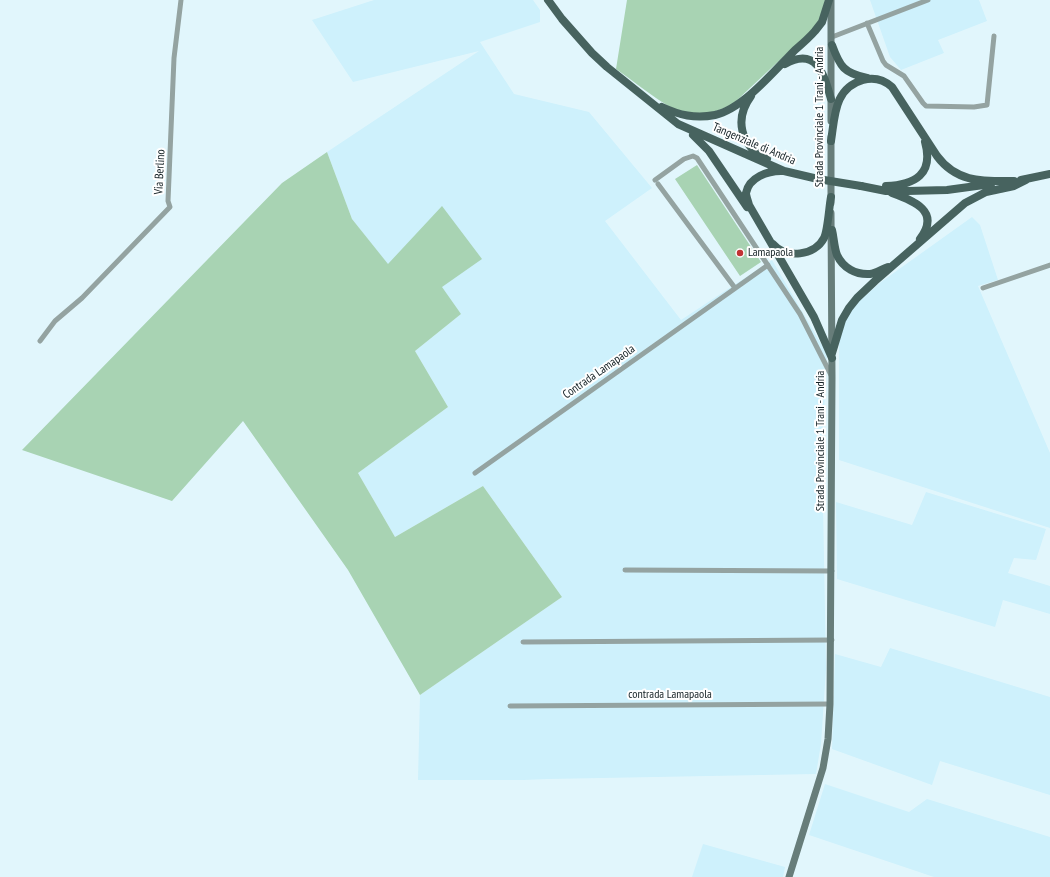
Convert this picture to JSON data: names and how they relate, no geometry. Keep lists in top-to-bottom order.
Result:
{
  "streets": {
    "main road": ["Strada Provinciale 1 Trani - Andria", "Tangenziale di Andria"],
    "street": ["Via Berlino", "Contrada Lamapaola", "contrada Lamapaola"]
  },
  "crossings": [
    ["Strada Provinciale 1 Trani - Andria", "contrada Lamapaola"]
  ],
  "places": ["Lamapaola"]
}
